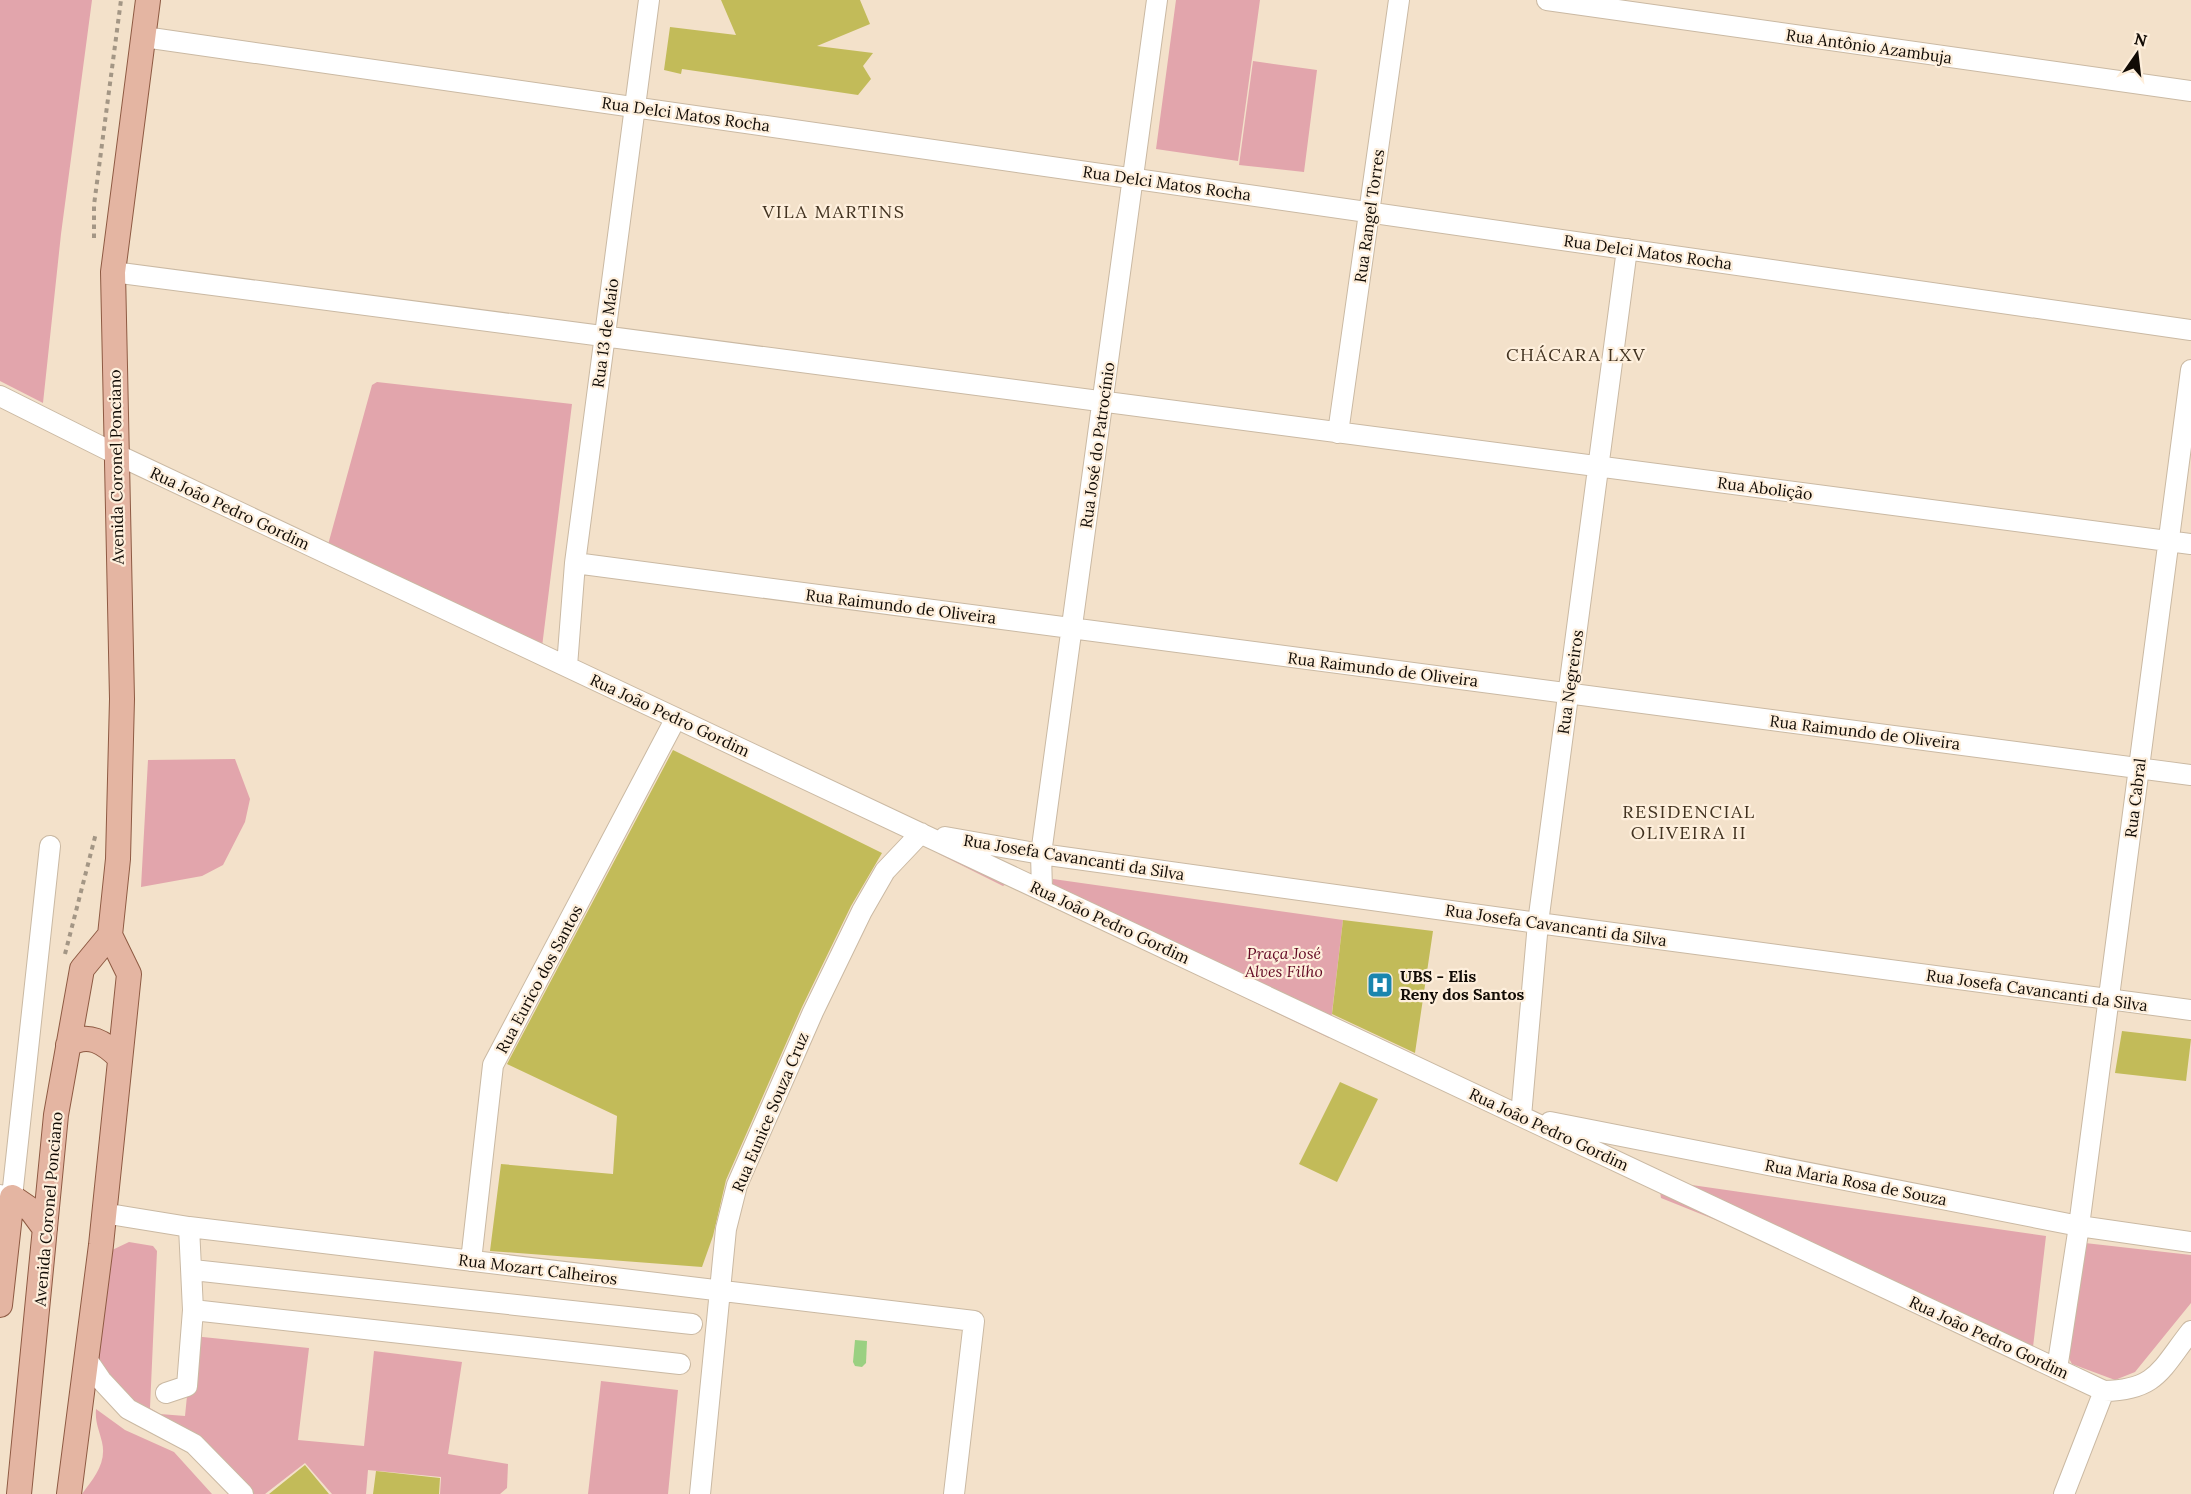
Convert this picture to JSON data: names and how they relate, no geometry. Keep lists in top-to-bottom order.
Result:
{
  "streets": {
    "main road": ["Avenida Coronel Ponciano"],
    "street": [
      "Rua Antônio Azambuja",
      "Rua Delci Matos Rocha",
      "Rua Rangel Torres",
      "Rua 13 de Maio",
      "Rua José do Patrocínio",
      "Rua Abolição",
      "Rua João Pedro Gordim",
      "Rua Raimundo de Oliveira",
      "Rua Negreiros",
      "Rua Cabral",
      "Rua Josefa Cavancanti da Silva",
      "Rua Eurico dos Santos",
      "Rua Eunice Souza Cruz",
      "Rua Maria Rosa de Souza",
      "Rua Mozart Calheiros"
    ]
  },
  "crossings": [
    ["Rua Delci Matos Rocha", "Rua Rangel Torres"],
    ["Rua Delci Matos Rocha", "Rua 13 de Maio"],
    ["Rua Delci Matos Rocha", "Rua José do Patrocínio"],
    ["Rua Delci Matos Rocha", "Avenida Coronel Ponciano"],
    ["Rua Delci Matos Rocha", "Rua Negreiros"],
    ["Rua Rangel Torres", "Rua Abolição"],
    ["Rua 13 de Maio", "Rua Abolição"],
    ["Rua 13 de Maio", "Rua João Pedro Gordim"],
    ["Rua 13 de Maio", "Rua Raimundo de Oliveira"],
    ["Rua José do Patrocínio", "Rua Abolição"],
    ["Rua José do Patrocínio", "Rua João Pedro Gordim"],
    ["Rua José do Patrocínio", "Rua Raimundo de Oliveira"],
    ["Rua José do Patrocínio", "Rua Josefa Cavancanti da Silva"],
    ["Avenida Coronel Ponciano", "Rua Abolição"],
    ["Avenida Coronel Ponciano", "Rua João Pedro Gordim"],
    ["Rua Abolição", "Rua Negreiros"],
    ["Rua Abolição", "Rua Cabral"],
    ["Rua João Pedro Gordim", "Rua Negreiros"],
    ["Rua João Pedro Gordim", "Rua Cabral"],
    ["Rua João Pedro Gordim", "Rua Josefa Cavancanti da Silva"],
    ["Rua João Pedro Gordim", "Rua Eurico dos Santos"],
    ["Rua João Pedro Gordim", "Rua Eunice Souza Cruz"],
    ["Rua João Pedro Gordim", "Rua Maria Rosa de Souza"],
    ["Rua Raimundo de Oliveira", "Rua Negreiros"],
    ["Rua Raimundo de Oliveira", "Rua Cabral"],
    ["Rua Negreiros", "Rua Josefa Cavancanti da Silva"],
    ["Rua Negreiros", "Rua Maria Rosa de Souza"],
    ["Rua Cabral", "Rua Josefa Cavancanti da Silva"],
    ["Rua Cabral", "Rua Maria Rosa de Souza"],
    ["Rua Josefa Cavancanti da Silva", "Rua Eunice Souza Cruz"],
    ["Rua Eurico dos Santos", "Rua Mozart Calheiros"],
    ["Rua Eunice Souza Cruz", "Rua Mozart Calheiros"]
  ],
  "districts": ["VILA MARTINS", "CHÁCARA LXV", "RESIDENCIAL OLIVEIRA II"],
  "parks": ["Praça José Alves Filho"],
  "places": {
    "hospital": ["UBS - Elis Reny dos Santos"]
  },
  "north": "top"
}
